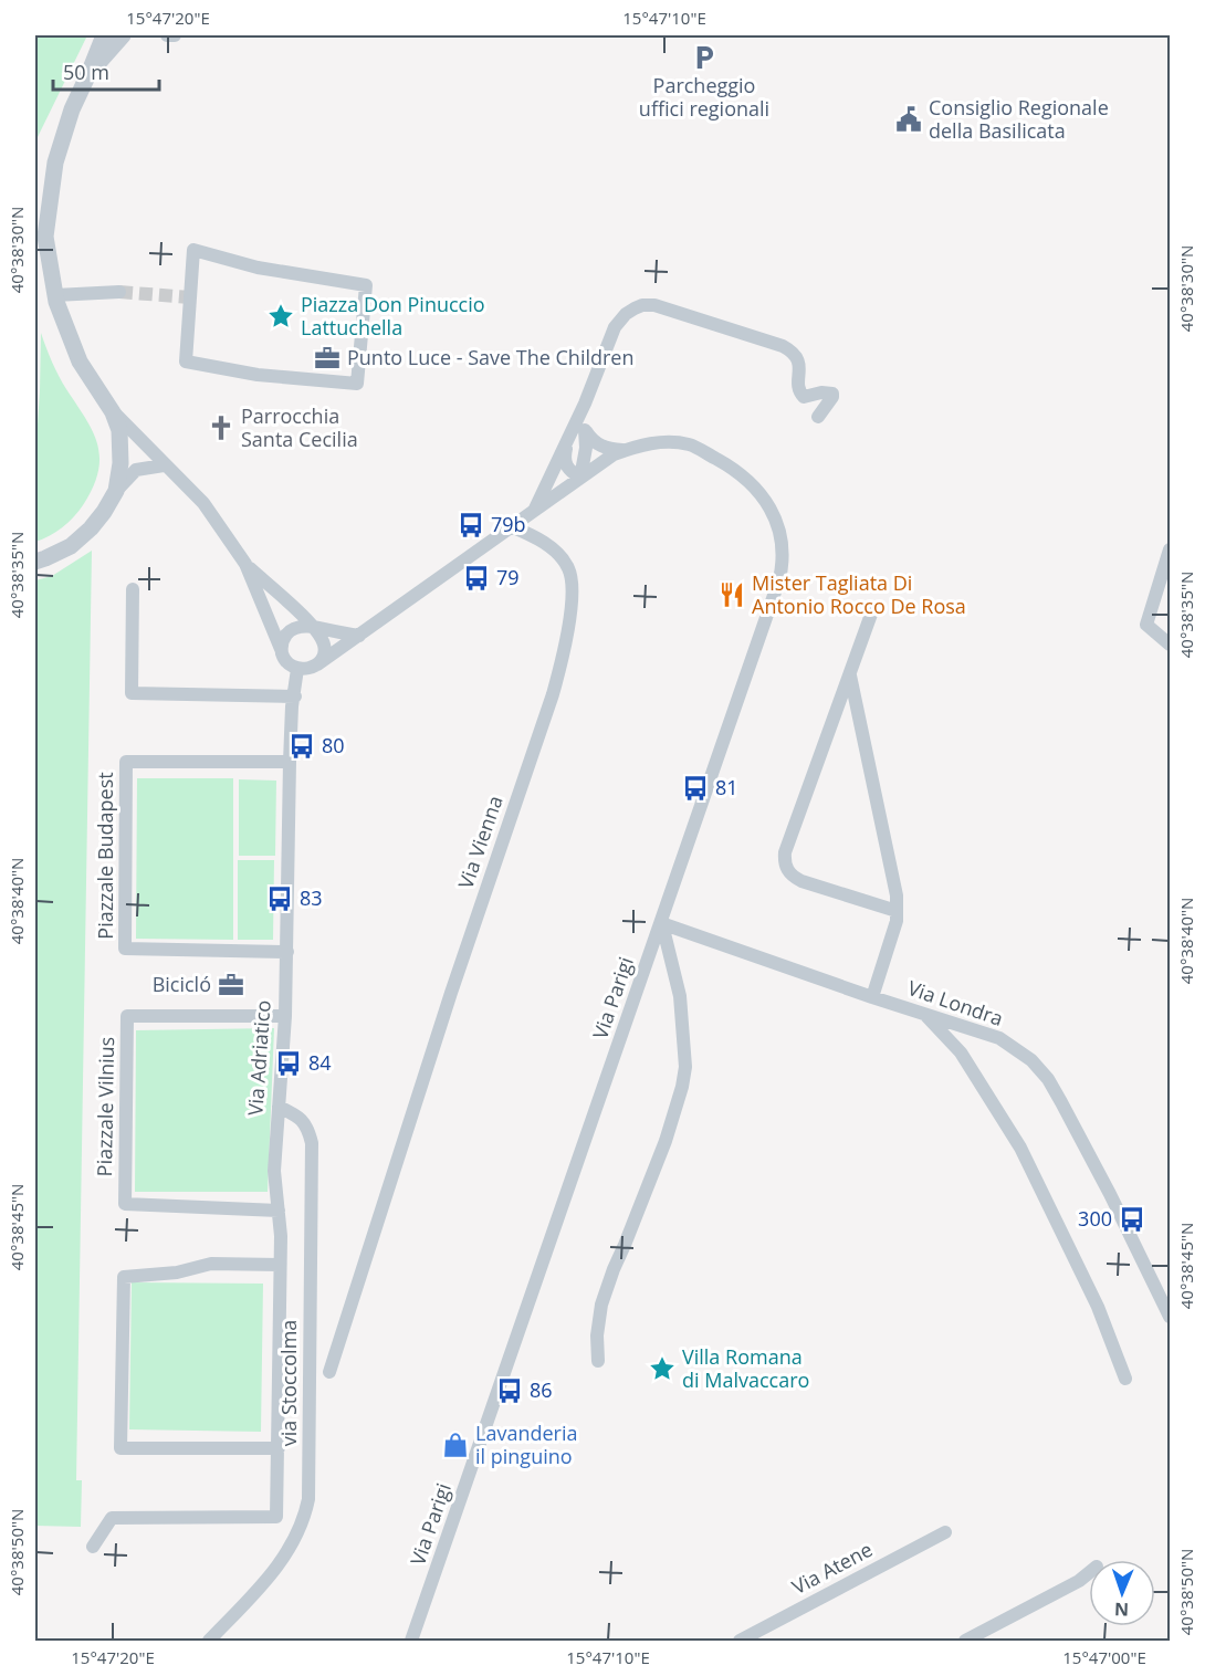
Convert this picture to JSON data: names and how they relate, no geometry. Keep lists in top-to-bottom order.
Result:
{
  "streets": {
    "street": [
      "Via Vienna",
      "Piazzale Budapest",
      "Via Parigi",
      "Via Londra",
      "Via Adriatico",
      "Piazzale Vilnius",
      "via Stoccolma",
      "Via Atene"
    ]
  },
  "crossings": [
    ["Via Vienna", "Via Parigi"],
    ["Piazzale Budapest", "Via Adriatico"],
    ["Via Parigi", "Via Londra"],
    ["Via Adriatico", "Piazzale Vilnius"],
    ["Via Adriatico", "via Stoccolma"]
  ],
  "places": {
    "parking": ["Parcheggio uffici regionali"],
    "public building": ["Consiglio Regionale della Basilicata"],
    "place": ["Piazza Don Pinuccio Lattuchella", "Villa Romana di Malvaccaro"],
    "office": ["Punto Luce - Save The Children", "Bicicló"],
    "church": ["Parrocchia Santa Cecilia"],
    "bus stop": [
      "79b",
      "79",
      "80",
      "81",
      "83",
      "84",
      "300",
      "86"
    ],
    "restaurant": ["Mister Tagliata Di Antonio Rocco De Rosa"],
    "shop": ["Lavanderia il pinguino"]
  },
  "scale_bar": "50 m",
  "north": "bottom",
  "coordinates": [
    "15°47'20\"E",
    "15°47'10\"E",
    "40°38'30\"N",
    "40°38'35\"N",
    "40°38'40\"N",
    "40°38'45\"N",
    "40°38'50\"N",
    "15°47'00\"E"
  ]
}
